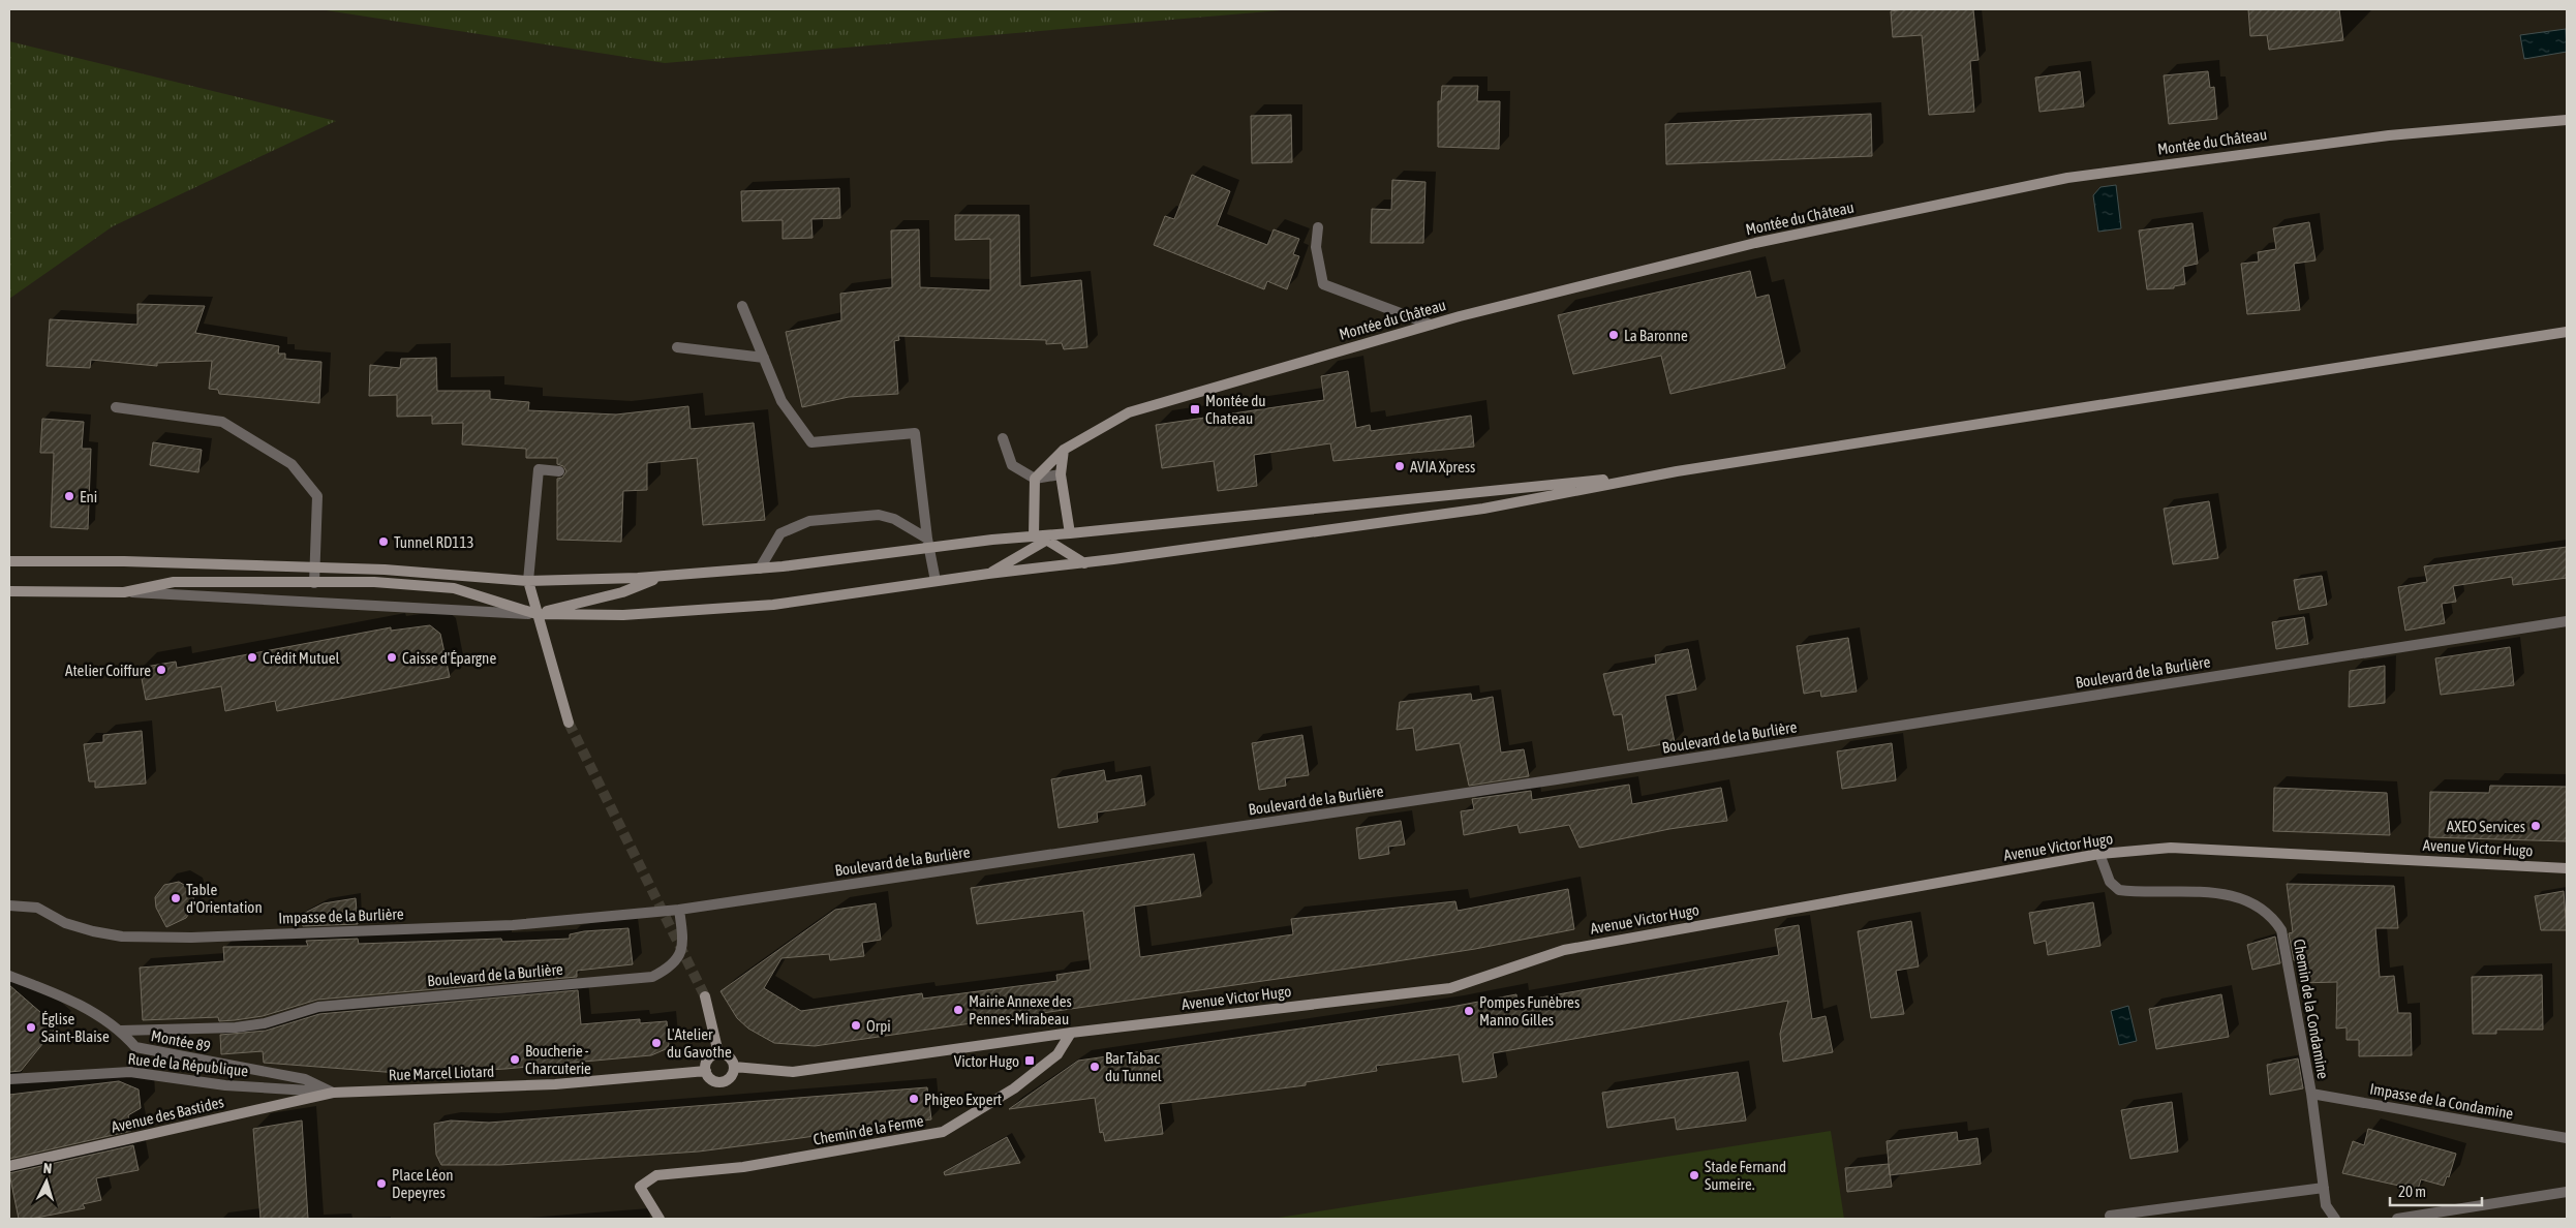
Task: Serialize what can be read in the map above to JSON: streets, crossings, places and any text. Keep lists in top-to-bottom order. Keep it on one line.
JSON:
{"streets":{"street":["Montée du Château","Boulevard de la Burlière","Avenue Victor Hugo","Impasse de la Burlière","Chemin de la Condamine","Montée 89","Rue de la République","Rue Marcel Liotard","Impasse de la Condamine","Avenue des Bastides","Chemin de la Ferme"]},"crossings":[["Boulevard de la Burlière","Impasse de la Burlière"],["Boulevard de la Burlière","Montée 89"],["Avenue Victor Hugo","Chemin de la Condamine"],["Avenue Victor Hugo","Rue Marcel Liotard"],["Avenue Victor Hugo","Chemin de la Ferme"],["Chemin de la Condamine","Impasse de la Condamine"],["Montée 89","Rue de la République"],["Montée 89","Rue Marcel Liotard"],["Montée 89","Avenue des Bastides"],["Rue de la République","Rue Marcel Liotard"],["Rue de la République","Avenue des Bastides"],["Rue Marcel Liotard","Avenue des Bastides"]],"places":{"other":["La Baronne","AVIA Xpress","Eni","Tunnel RD113","Crédit Mutuel","Caisse d'Épargne","Atelier Coiffure","AXEO Services","Table d'Orientation","Mairie Annexe des Pennes-Mirabeau","Pompes Funèbres Manno Gilles","Orpi","Église Saint-Blaise","L'Atelier du Gavothe","Boucherie - Charcuterie","Bar Tabac du Tunnel","Phigeo Expert","Stade Fernand Sumeire.","Place Léon Depeyres"],"transit":["Montée du Chateau","Victor Hugo"]},"scale_bar":"20 m","north":"top"}
